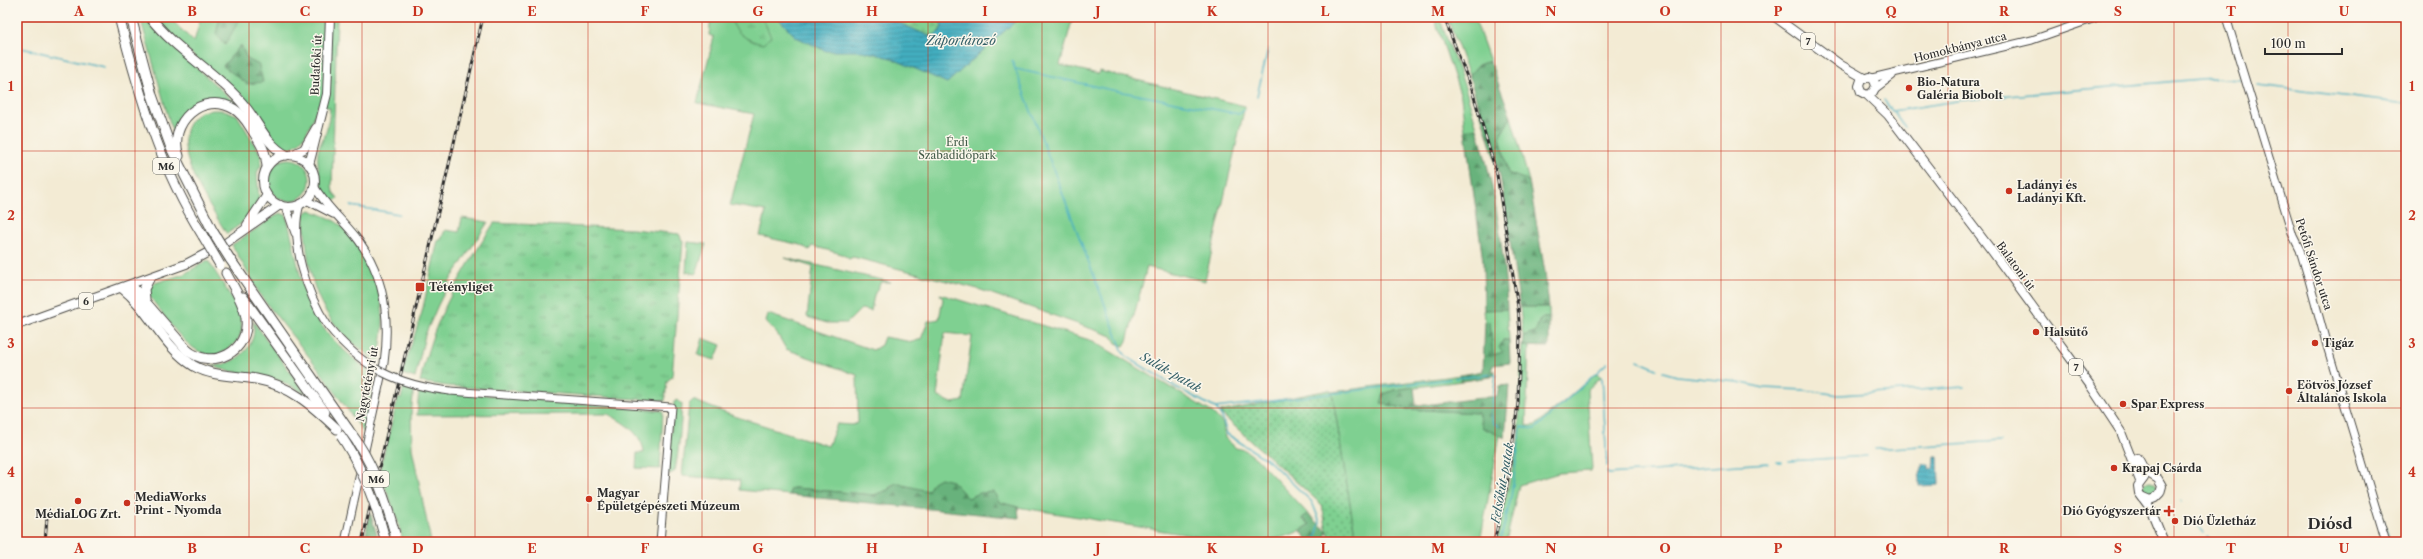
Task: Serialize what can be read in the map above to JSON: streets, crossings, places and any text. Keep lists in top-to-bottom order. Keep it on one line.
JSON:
{"streets":{"highway":["M6"],"main road":["7","Budafoki út","Balatoni út","6"],"street":["Homokbánya utca","Petőfi Sándor utca","Nagytétényi út"]},"crossings":[["7","Homokbánya utca"],["7","Balatoni út"],["Homokbánya utca","Balatoni út"],["Budafoki út","6"],["Budafoki út","Nagytétényi út"],["6","Nagytétényi út"]],"districts":["Diósd"],"water":["Záportározó","Sulák-patak","Felsőkút-patak"],"parks":["Érdi Szabadidőpark"],"places":{"other":["Bio-Natura Galéria Biobolt","Ladányi és Ladányi Kft.","Halsütő","Tigáz","Eötvös József Általános Iskola","Spar Express","Krapaj Csárda","Magyar Épületgépészeti Múzeum","MédiaLOG Zrt.","MediaWorks Print - Nyomda","Dió Üzletház"],"transit":["Tétényliget"],"health":["Dió Gyógyszertár"]},"scale_bar":"100 m","grid":{"columns":["A","B","C","D","E","F","G","H","I","J","K","L","M","N","O","P","Q","R","S","T","U"],"rows":["1","2","3","4"]}}
